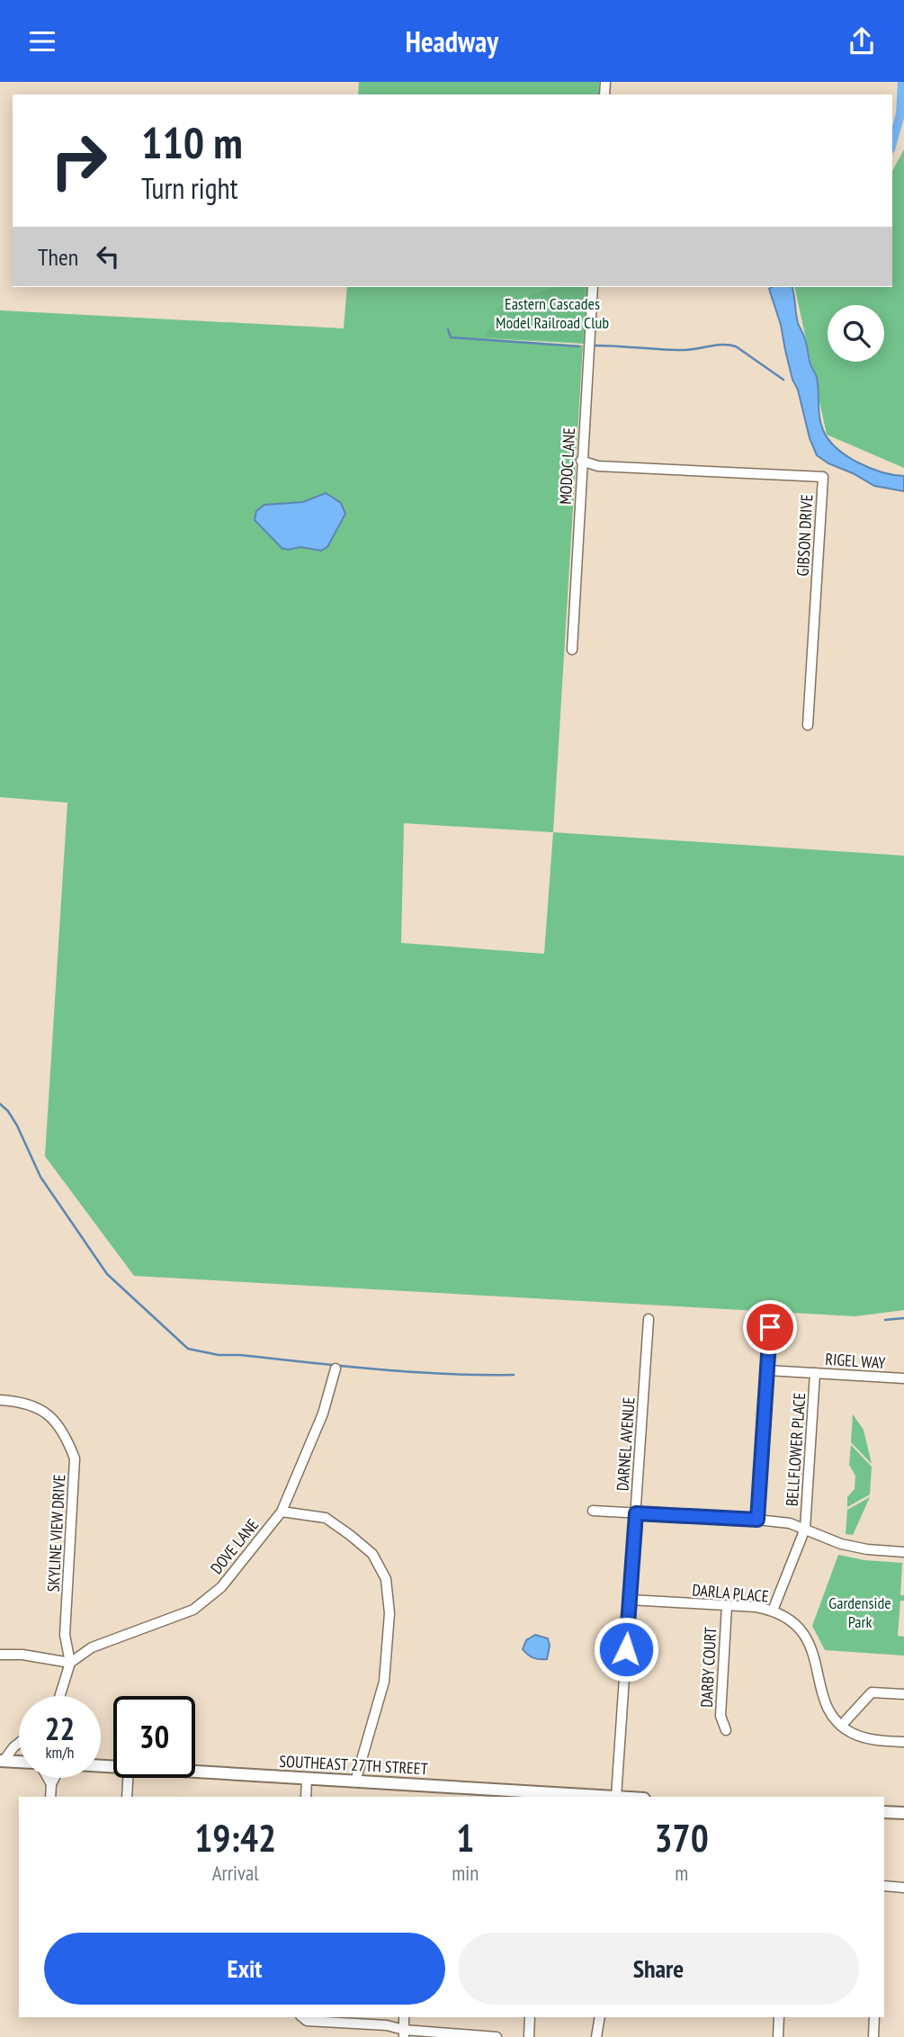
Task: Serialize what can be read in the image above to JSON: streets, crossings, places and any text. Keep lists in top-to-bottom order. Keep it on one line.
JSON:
{"streets":{"main road":["SOUTHEAST 27TH STREET"],"street":["MODOC LANE","GIBSON DRIVE","RIGEL WAY","DARNEL AVENUE","BELLFLOWER PLACE","SKYLINE VIEW DRIVE","DOVE LANE","DARLA PLACE","DARBY COURT"]},"crossings":[["MODOC LANE","GIBSON DRIVE"],["RIGEL WAY","BELLFLOWER PLACE"],["DARNEL AVENUE","DARLA PLACE"],["DARNEL AVENUE","SOUTHEAST 27TH STREET"],["BELLFLOWER PLACE","DARLA PLACE"],["SKYLINE VIEW DRIVE","DOVE LANE"],["DARLA PLACE","DARBY COURT"]],"parks":["Eastern Cascades Model Railroad Club","Gardenside Park"],"page":{"header":"Headway","turn":["110 m","Turn right"],"then":"Then","speed":"22 km/h","limit":"30","eta":["19:42","Arrival","1","min","370","m"],"buttons":["Exit","Share"]}}
